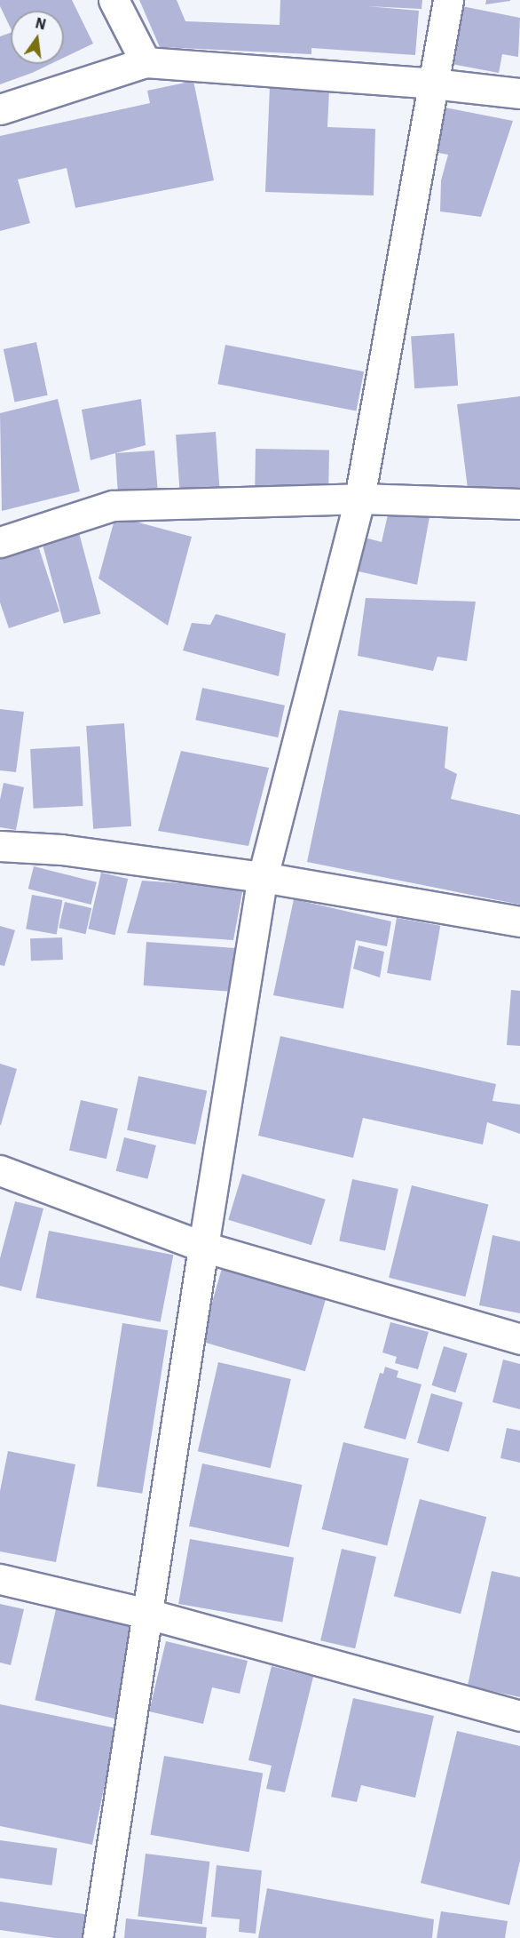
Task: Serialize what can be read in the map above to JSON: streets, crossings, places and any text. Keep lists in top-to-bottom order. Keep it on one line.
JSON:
{"north":"top"}
